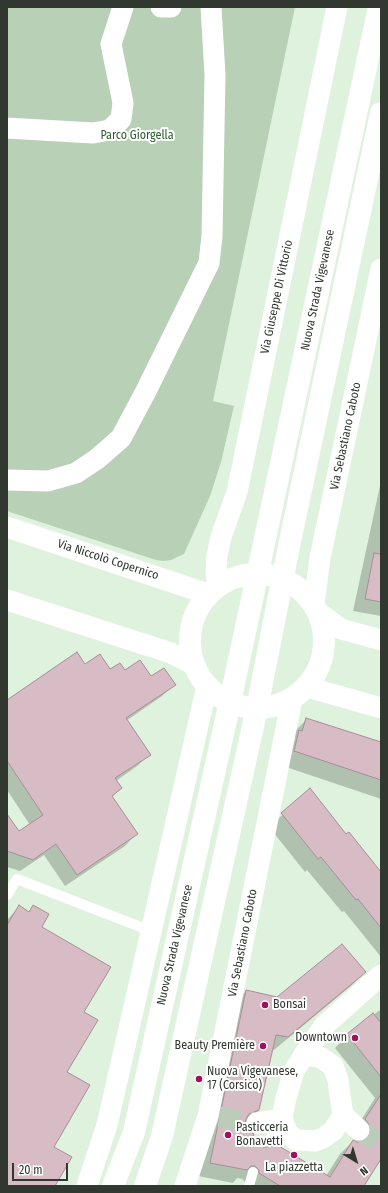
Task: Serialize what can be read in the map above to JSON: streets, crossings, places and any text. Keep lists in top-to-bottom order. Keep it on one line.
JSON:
{"streets":{"main road":["Nuova Strada Vigevanese"],"street":["Via Giuseppe Di Vittorio","Via Sebastiano Caboto","Via Niccolò Copernico"]},"crossings":[["Via Giuseppe Di Vittorio","Via Niccolò Copernico"]],"parks":["Parco Giorgella"],"places":["Bonsai","Downtown","Beauty Première","Nuova Vigevanese, 17 (Corsico)","Pasticceria Bonavetti","La piazzetta"],"scale_bar":"20 m","north":"bottom right"}
